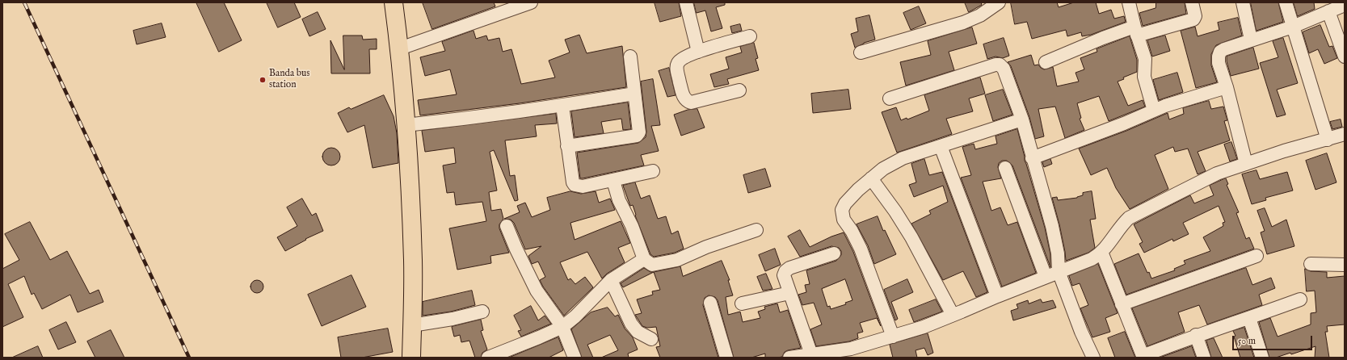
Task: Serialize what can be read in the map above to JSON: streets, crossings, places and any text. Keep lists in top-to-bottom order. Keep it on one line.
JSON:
{"places":["Banda bus station"],"scale_bar":"50 m"}
